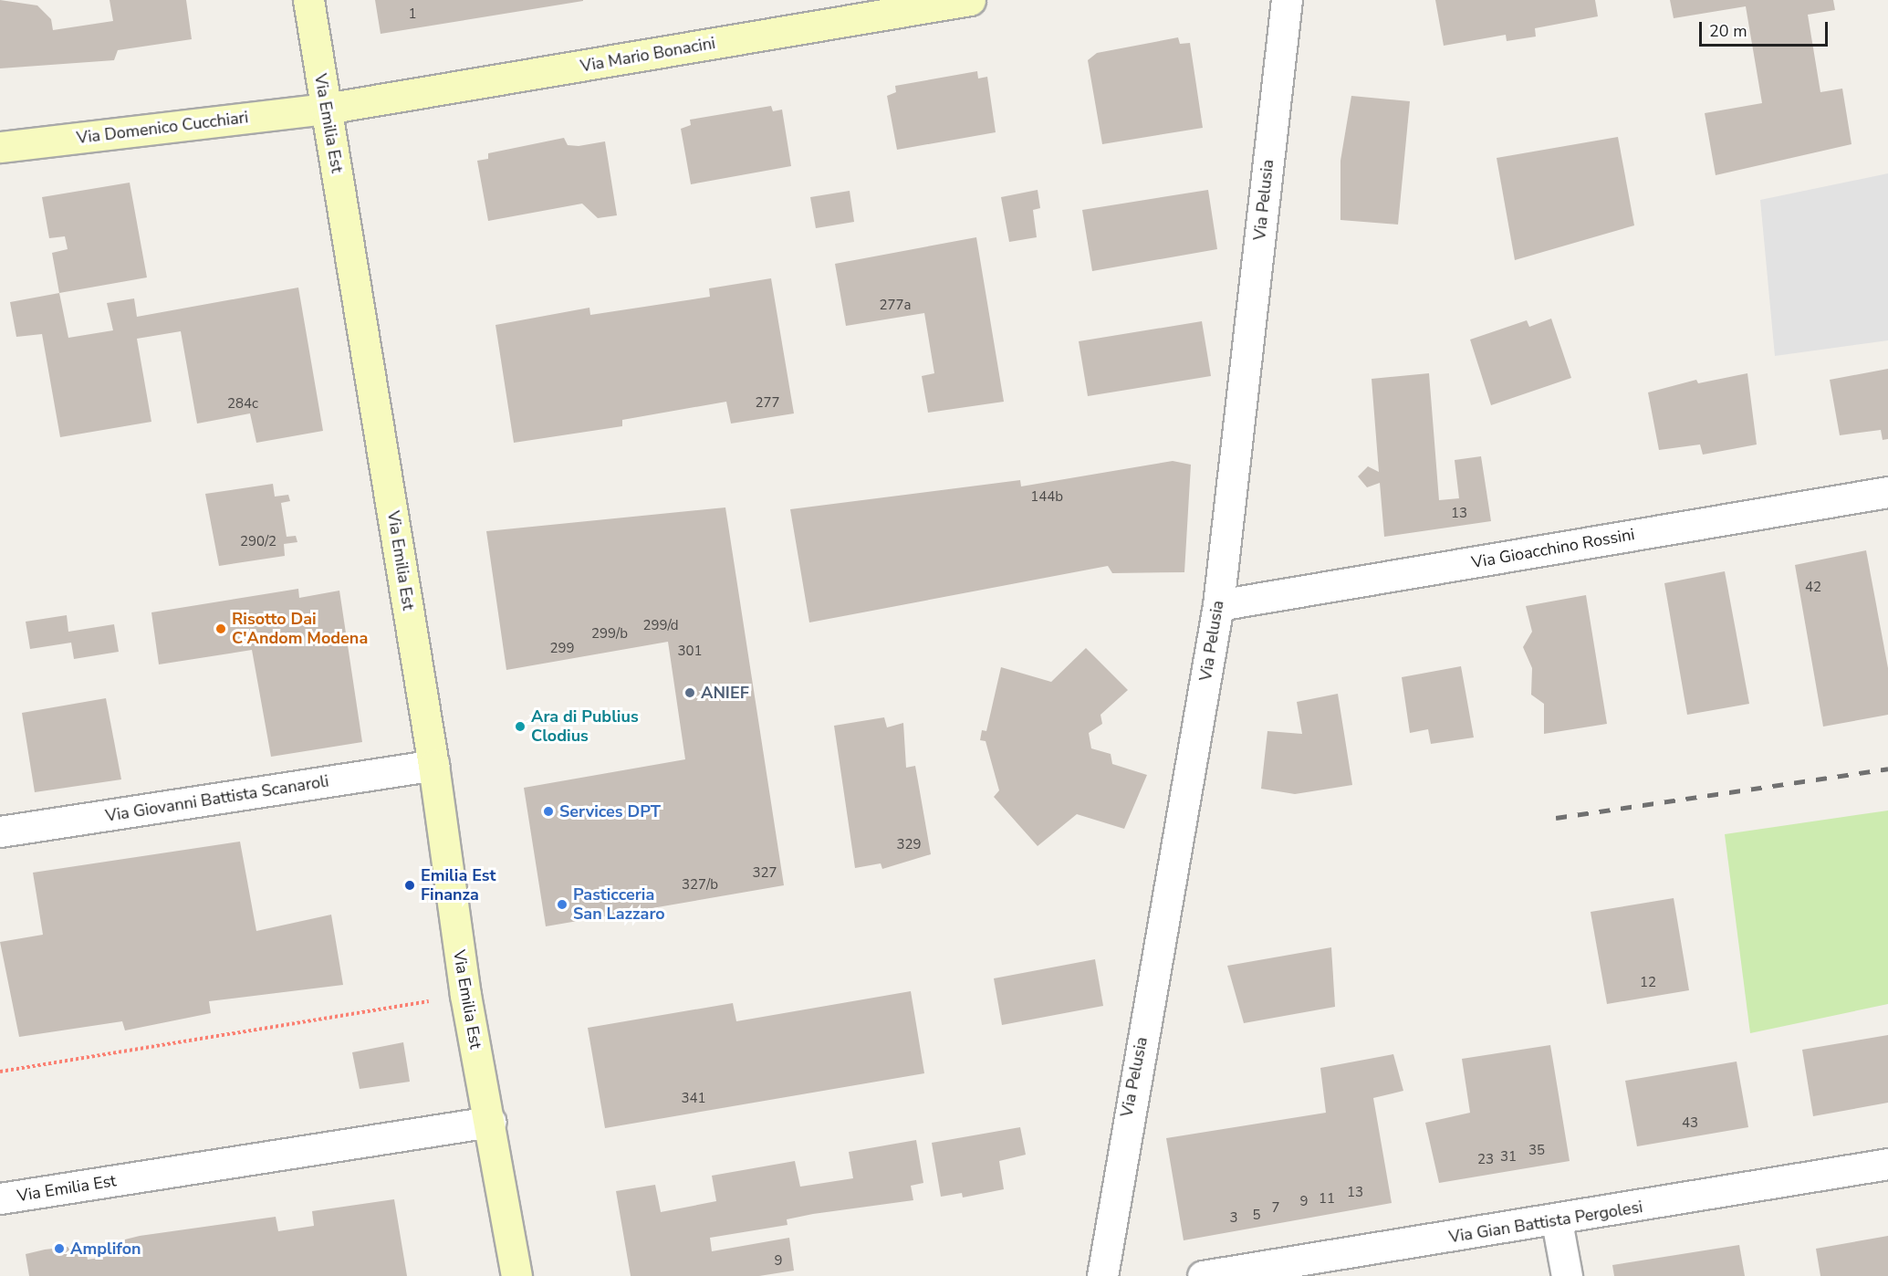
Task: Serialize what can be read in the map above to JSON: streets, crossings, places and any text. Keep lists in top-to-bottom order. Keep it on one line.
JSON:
{"streets":{"street":["Via Mario Bonacini","Via Emilia Est","Via Domenico Cucchiari","Via Pelusia","Via Gioacchino Rossini","Via Giovanni Battista Scanaroli","Via Gian Battista Pergolesi"]},"crossings":[["Via Mario Bonacini","Via Emilia Est"],["Via Mario Bonacini","Via Domenico Cucchiari"],["Via Emilia Est","Via Domenico Cucchiari"],["Via Emilia Est","Via Giovanni Battista Scanaroli"],["Via Pelusia","Via Gioacchino Rossini"]],"places":["Risotto Dai C'Andom Modena","ANIEF","Ara di Publius Clodius","Services DPT","Emilia Est Finanza","Pasticceria San Lazzaro","Amplifon"],"house_numbers":["1","277a","277","284c","144b","13","290/2","42","299/d","299/b","299","301","329","327","327/b","12","341","43","35","31","23","13","11","9","7","5","3","9"],"scale_bar":"20 m"}
